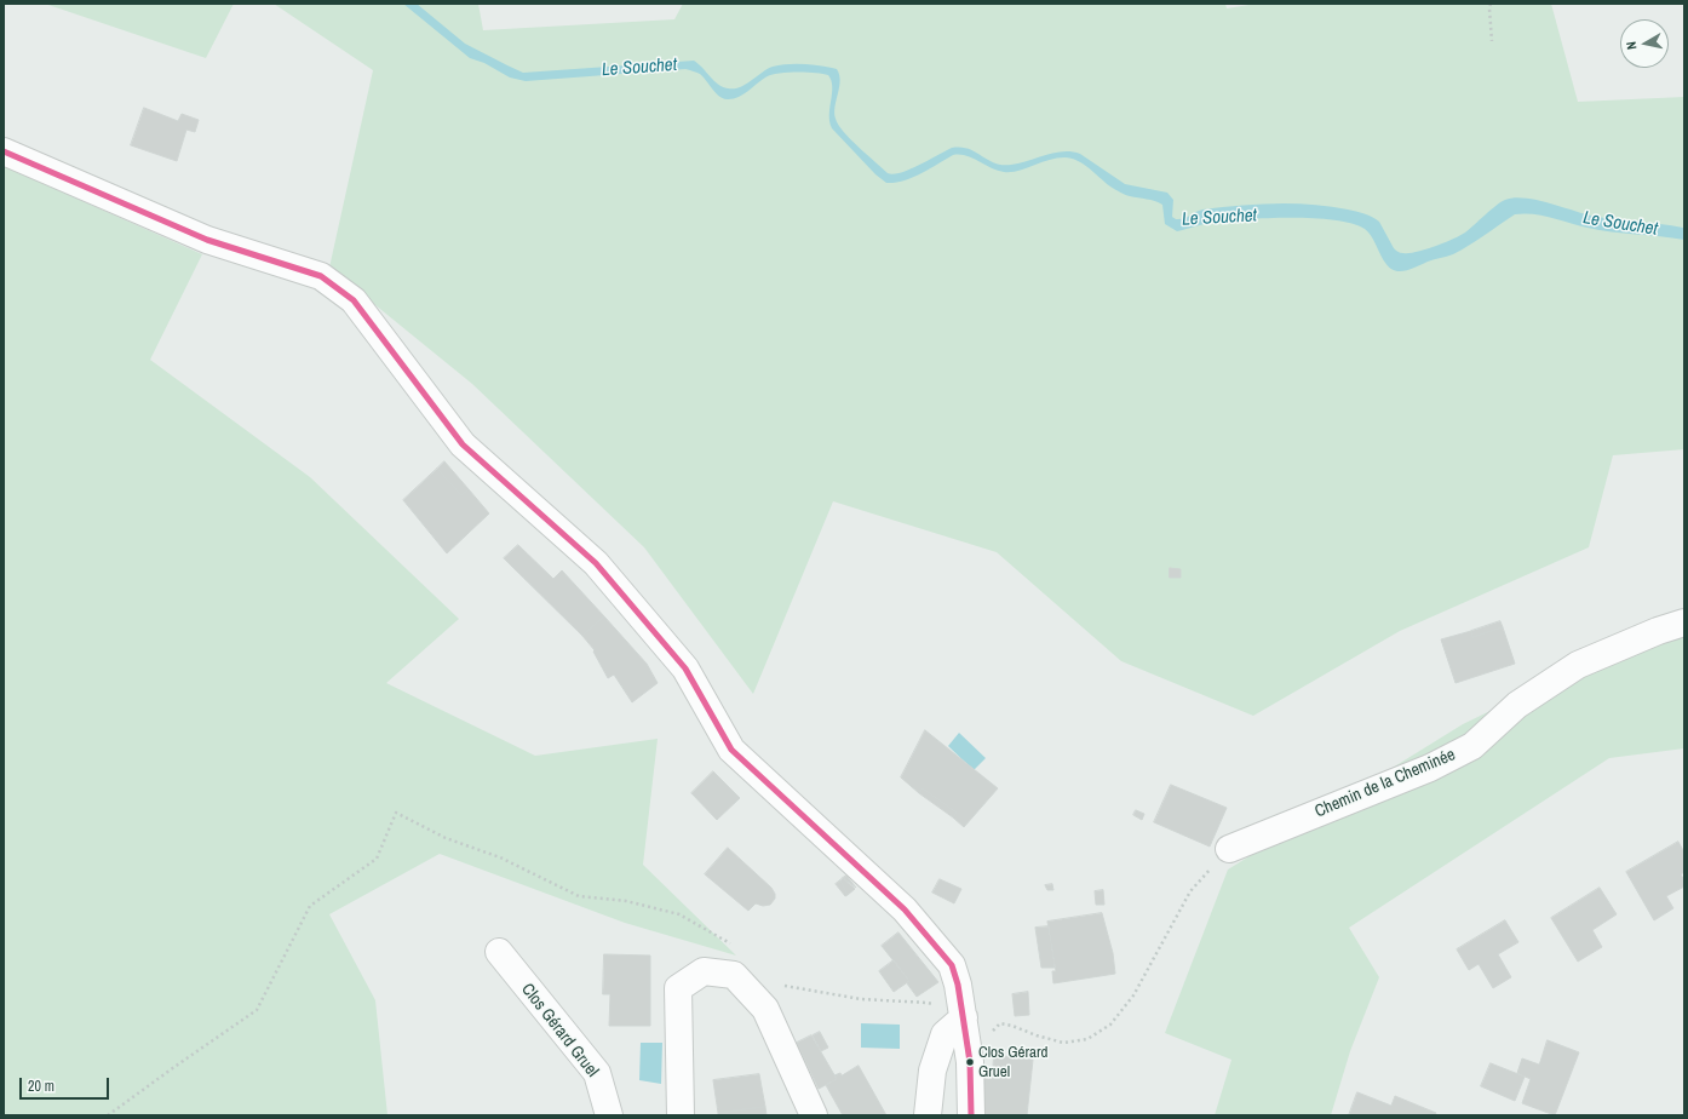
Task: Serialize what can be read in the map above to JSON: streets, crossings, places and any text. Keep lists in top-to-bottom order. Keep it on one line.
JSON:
{"streets":{"street":["Chemin de la Cheminée","Clos Gérard Gruel"]},"water":["Le Souchet"],"places":["Clos Gérard Gruel"],"scale_bar":"20 m","north":"left"}
